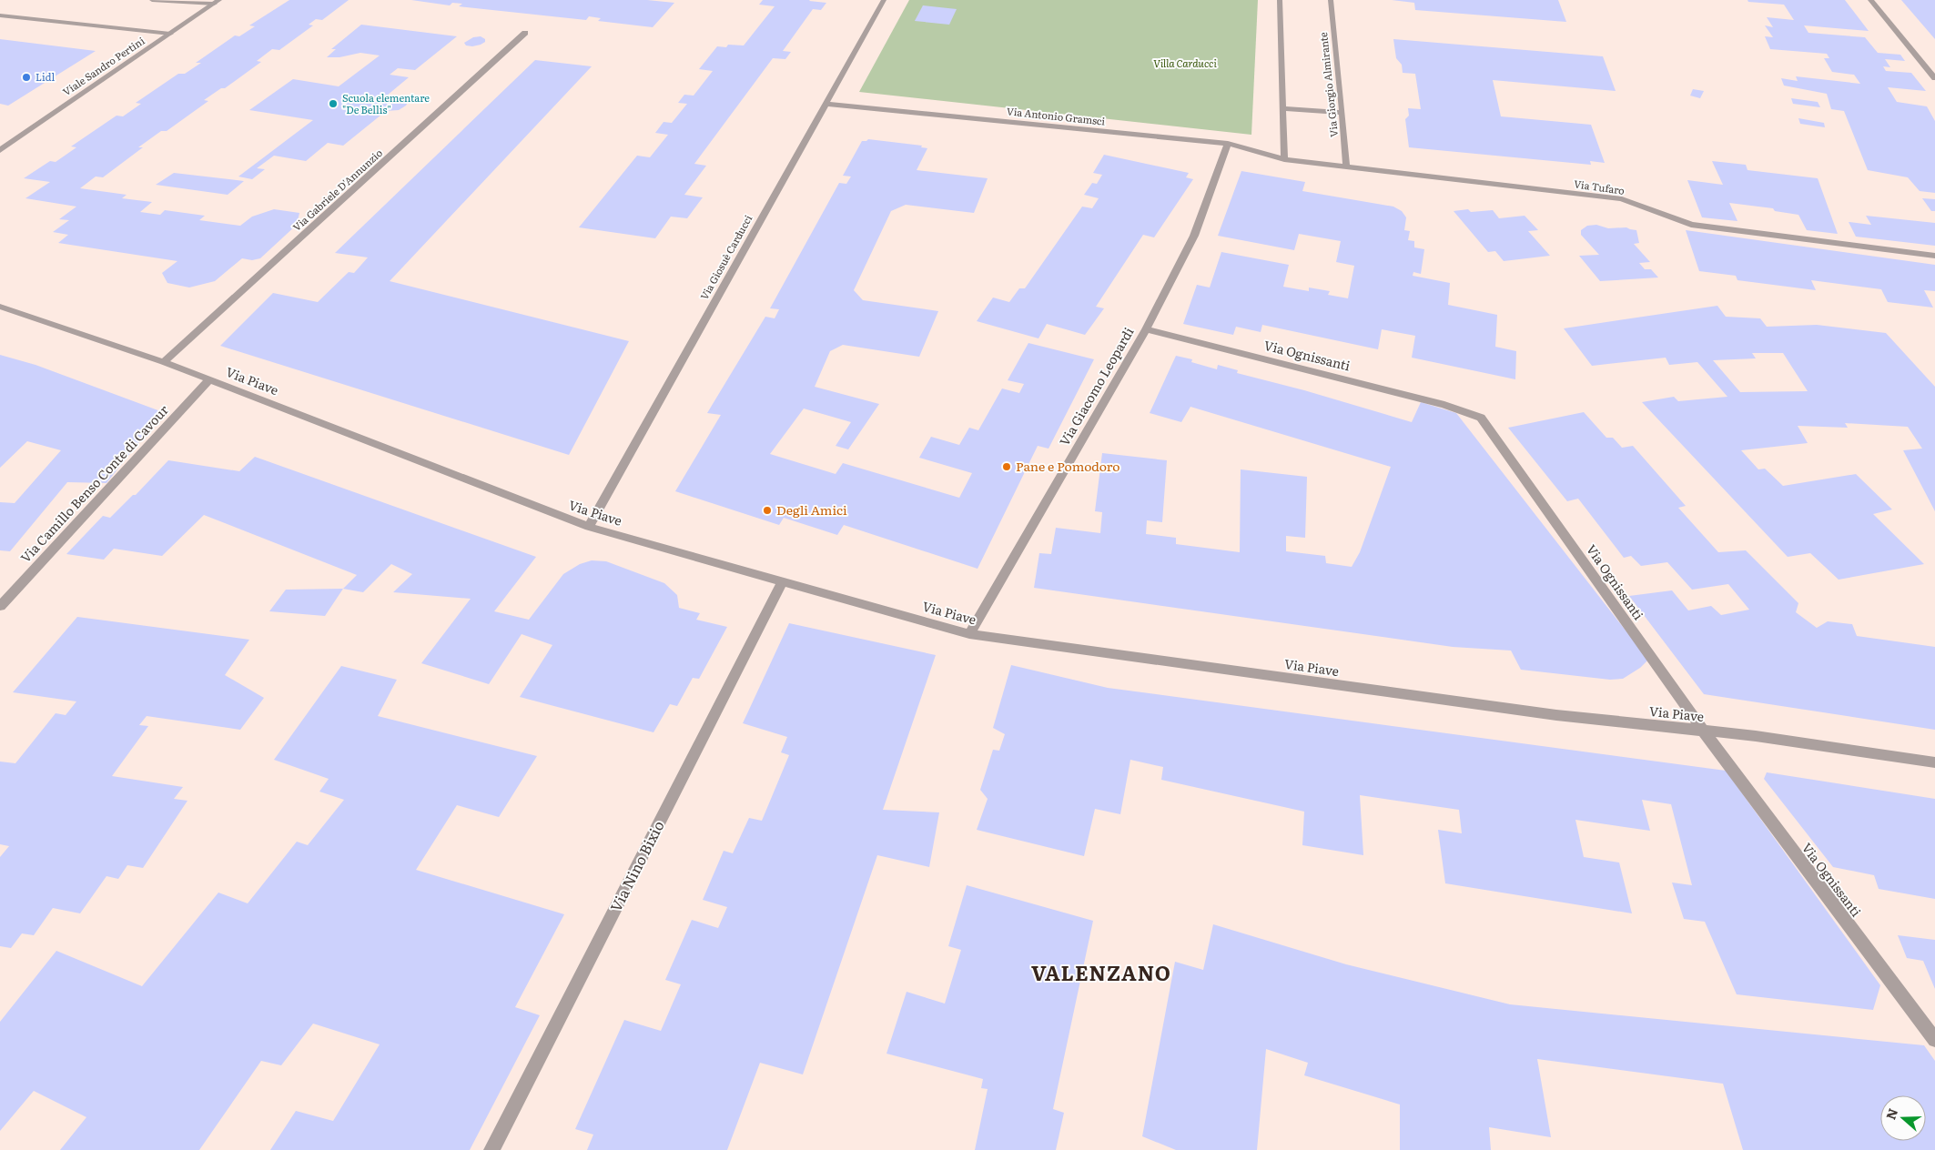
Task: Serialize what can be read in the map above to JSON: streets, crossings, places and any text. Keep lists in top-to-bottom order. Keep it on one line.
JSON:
{"streets":{"street":["Viale Sandro Pertini","Via Giorgio Almirante","Via Antonio Gramsci","Via Tufaro","Via Gabriele D'Annunzio","Via Giosuè Carducci","Via Ognissanti","Via Piave","Via Giacomo Leopardi","Via Camillo Benso Conte di Cavour","Via Nino Bixio"]},"crossings":[["Via Giorgio Almirante","Via Tufaro"],["Via Antonio Gramsci","Via Tufaro"],["Via Antonio Gramsci","Via Giosuè Carducci"],["Via Antonio Gramsci","Via Giacomo Leopardi"],["Via Gabriele D'Annunzio","Via Piave"],["Via Giosuè Carducci","Via Piave"],["Via Ognissanti","Via Piave"],["Via Ognissanti","Via Giacomo Leopardi"],["Via Piave","Via Giacomo Leopardi"],["Via Piave","Via Camillo Benso Conte di Cavour"],["Via Piave","Via Nino Bixio"]],"districts":["VALENZANO"],"parks":["Villa Carducci"],"places":["Lidl","Scuola elementare \"De Bellis\"","Pane e Pomodoro","Degli Amici"],"north":"left"}
